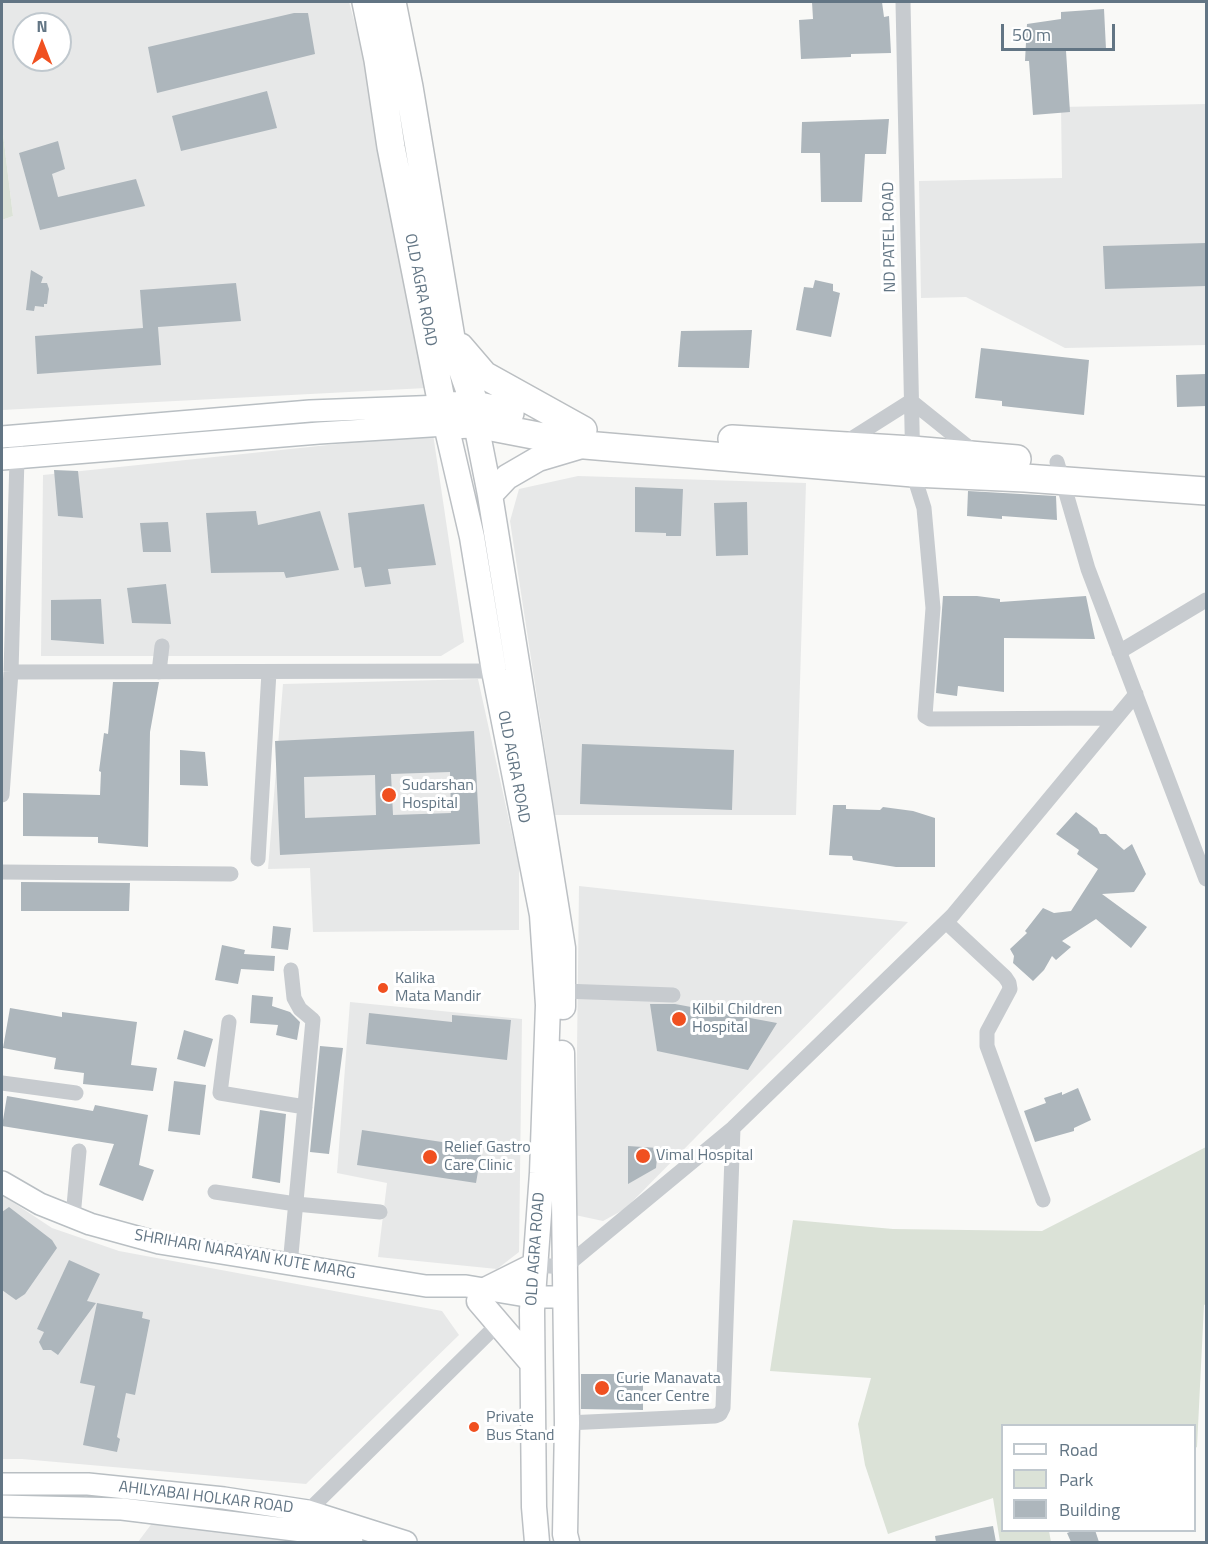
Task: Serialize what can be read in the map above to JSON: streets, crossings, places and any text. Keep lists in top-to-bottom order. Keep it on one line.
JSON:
{"streets":{"highway":["OLD AGRA ROAD"],"main road":["SHRIHARI NARAYAN KUTE MARG","AHILYABAI HOLKAR ROAD"],"street":["ND PATEL ROAD"]},"crossings":[["OLD AGRA ROAD","SHRIHARI NARAYAN KUTE MARG"]],"places":["Sudarshan Hospital","Kalika Mata Mandir","Kilbil Children Hospital","Vimal Hospital","Relief Gastro Care Clinic","Curie Manavata Cancer Centre","Private Bus Stand"],"legend":["Road","Park","Building"],"scale_bar":"50 m","north":"top"}
